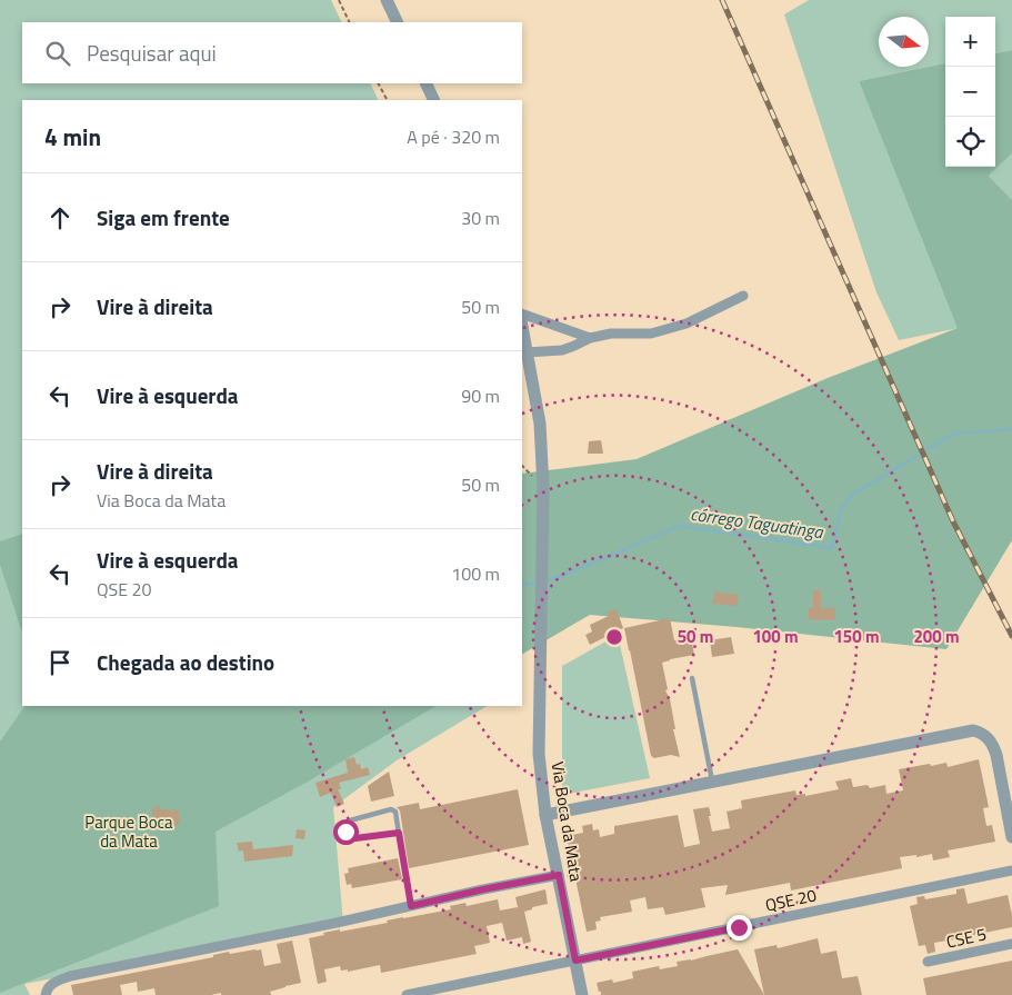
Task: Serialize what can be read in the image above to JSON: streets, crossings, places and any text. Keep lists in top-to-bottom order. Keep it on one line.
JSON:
{"streets":{"street":["Via Boca da Mata","QSE 20","CSE 5"]},"crossings":[["Via Boca da Mata","QSE 20"]],"water":["córrego Taguatinga"],"parks":["Parque Boca da Mata"],"north":"right","page":{"map_buttons":["+","−"],"search":"Pesquisar aqui","heading":["4 min","A pé · 320 m"],"list":[["Siga em frente","30 m"],["Vire à direita","50 m"],["Vire à esquerda","90 m"],["Vire à direita","Via Boca da Mata","50 m"],["Vire à esquerda","QSE 20","100 m"],"Chegada ao destino"]},"rings":["50 m","100 m","150 m","200 m"]}
